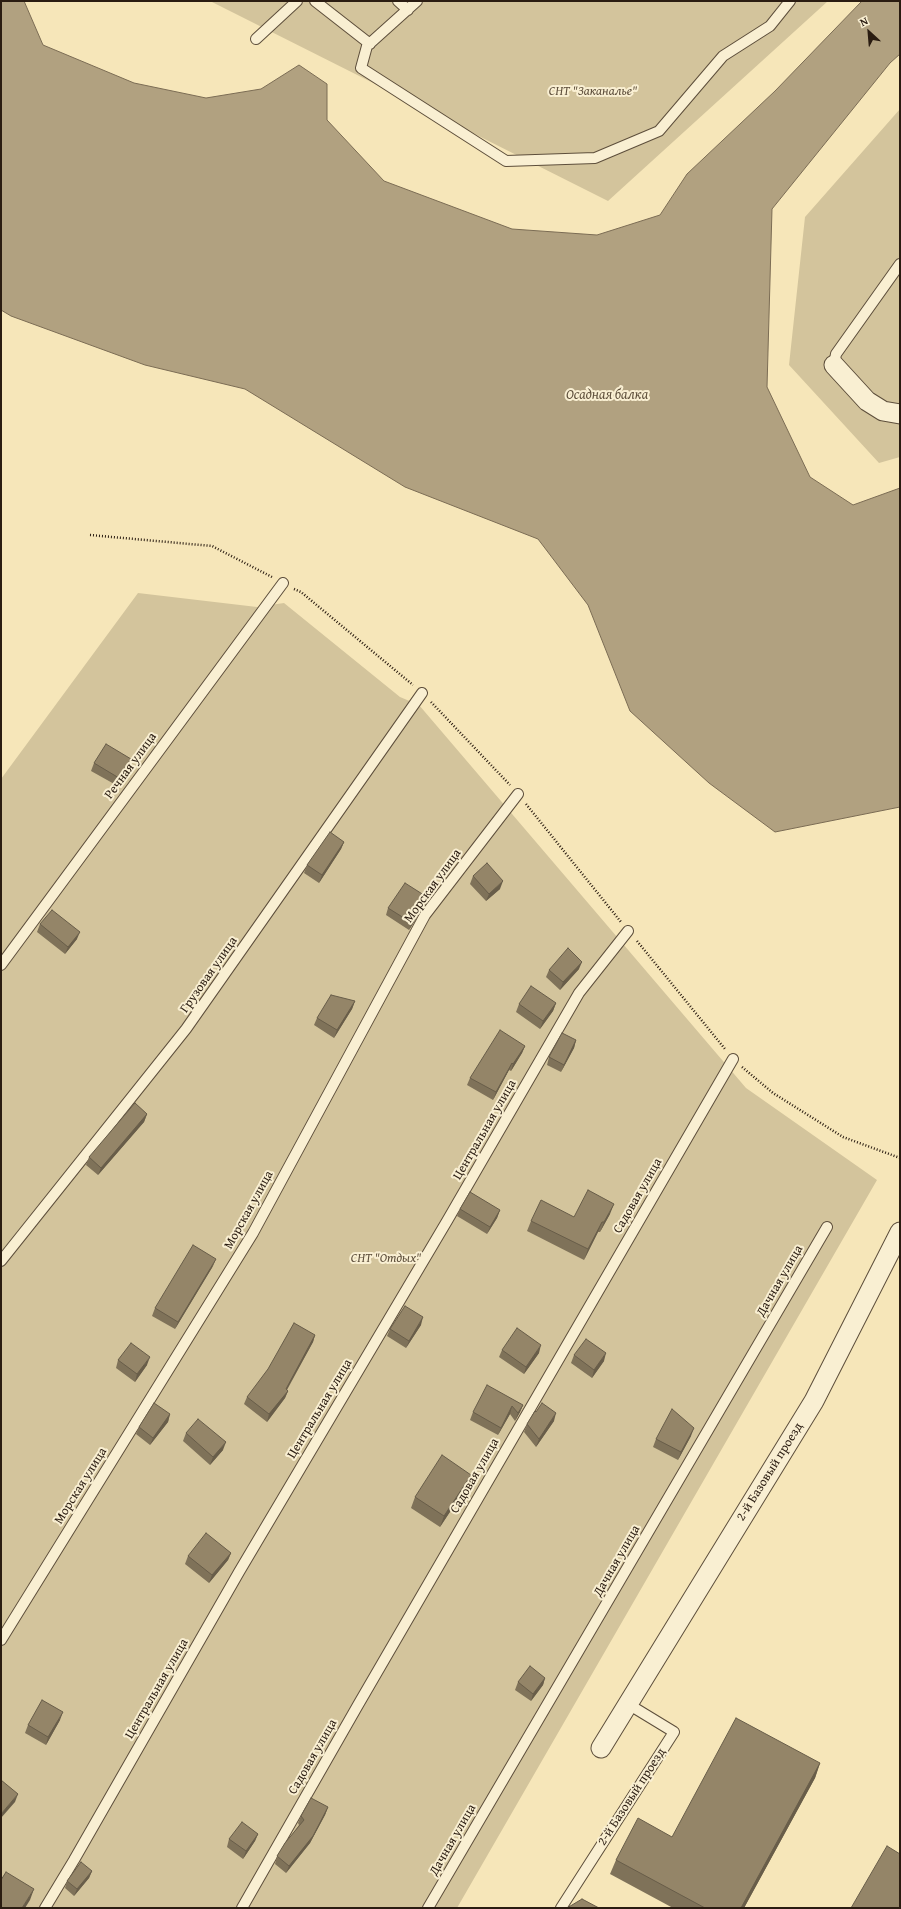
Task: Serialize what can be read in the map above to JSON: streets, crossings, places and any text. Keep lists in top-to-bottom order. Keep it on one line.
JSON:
{"streets":{"street":["2-й Базовый проезд"],"lane":["Речная улица","Морская улица","Грузовая улица","Центральная улица","Садовая улица","Дачная улица"]},"water":["Осадная балка"],"parks":["СНТ \"Заканалье\"","СНТ \"Отдых\""],"north":"top left"}
